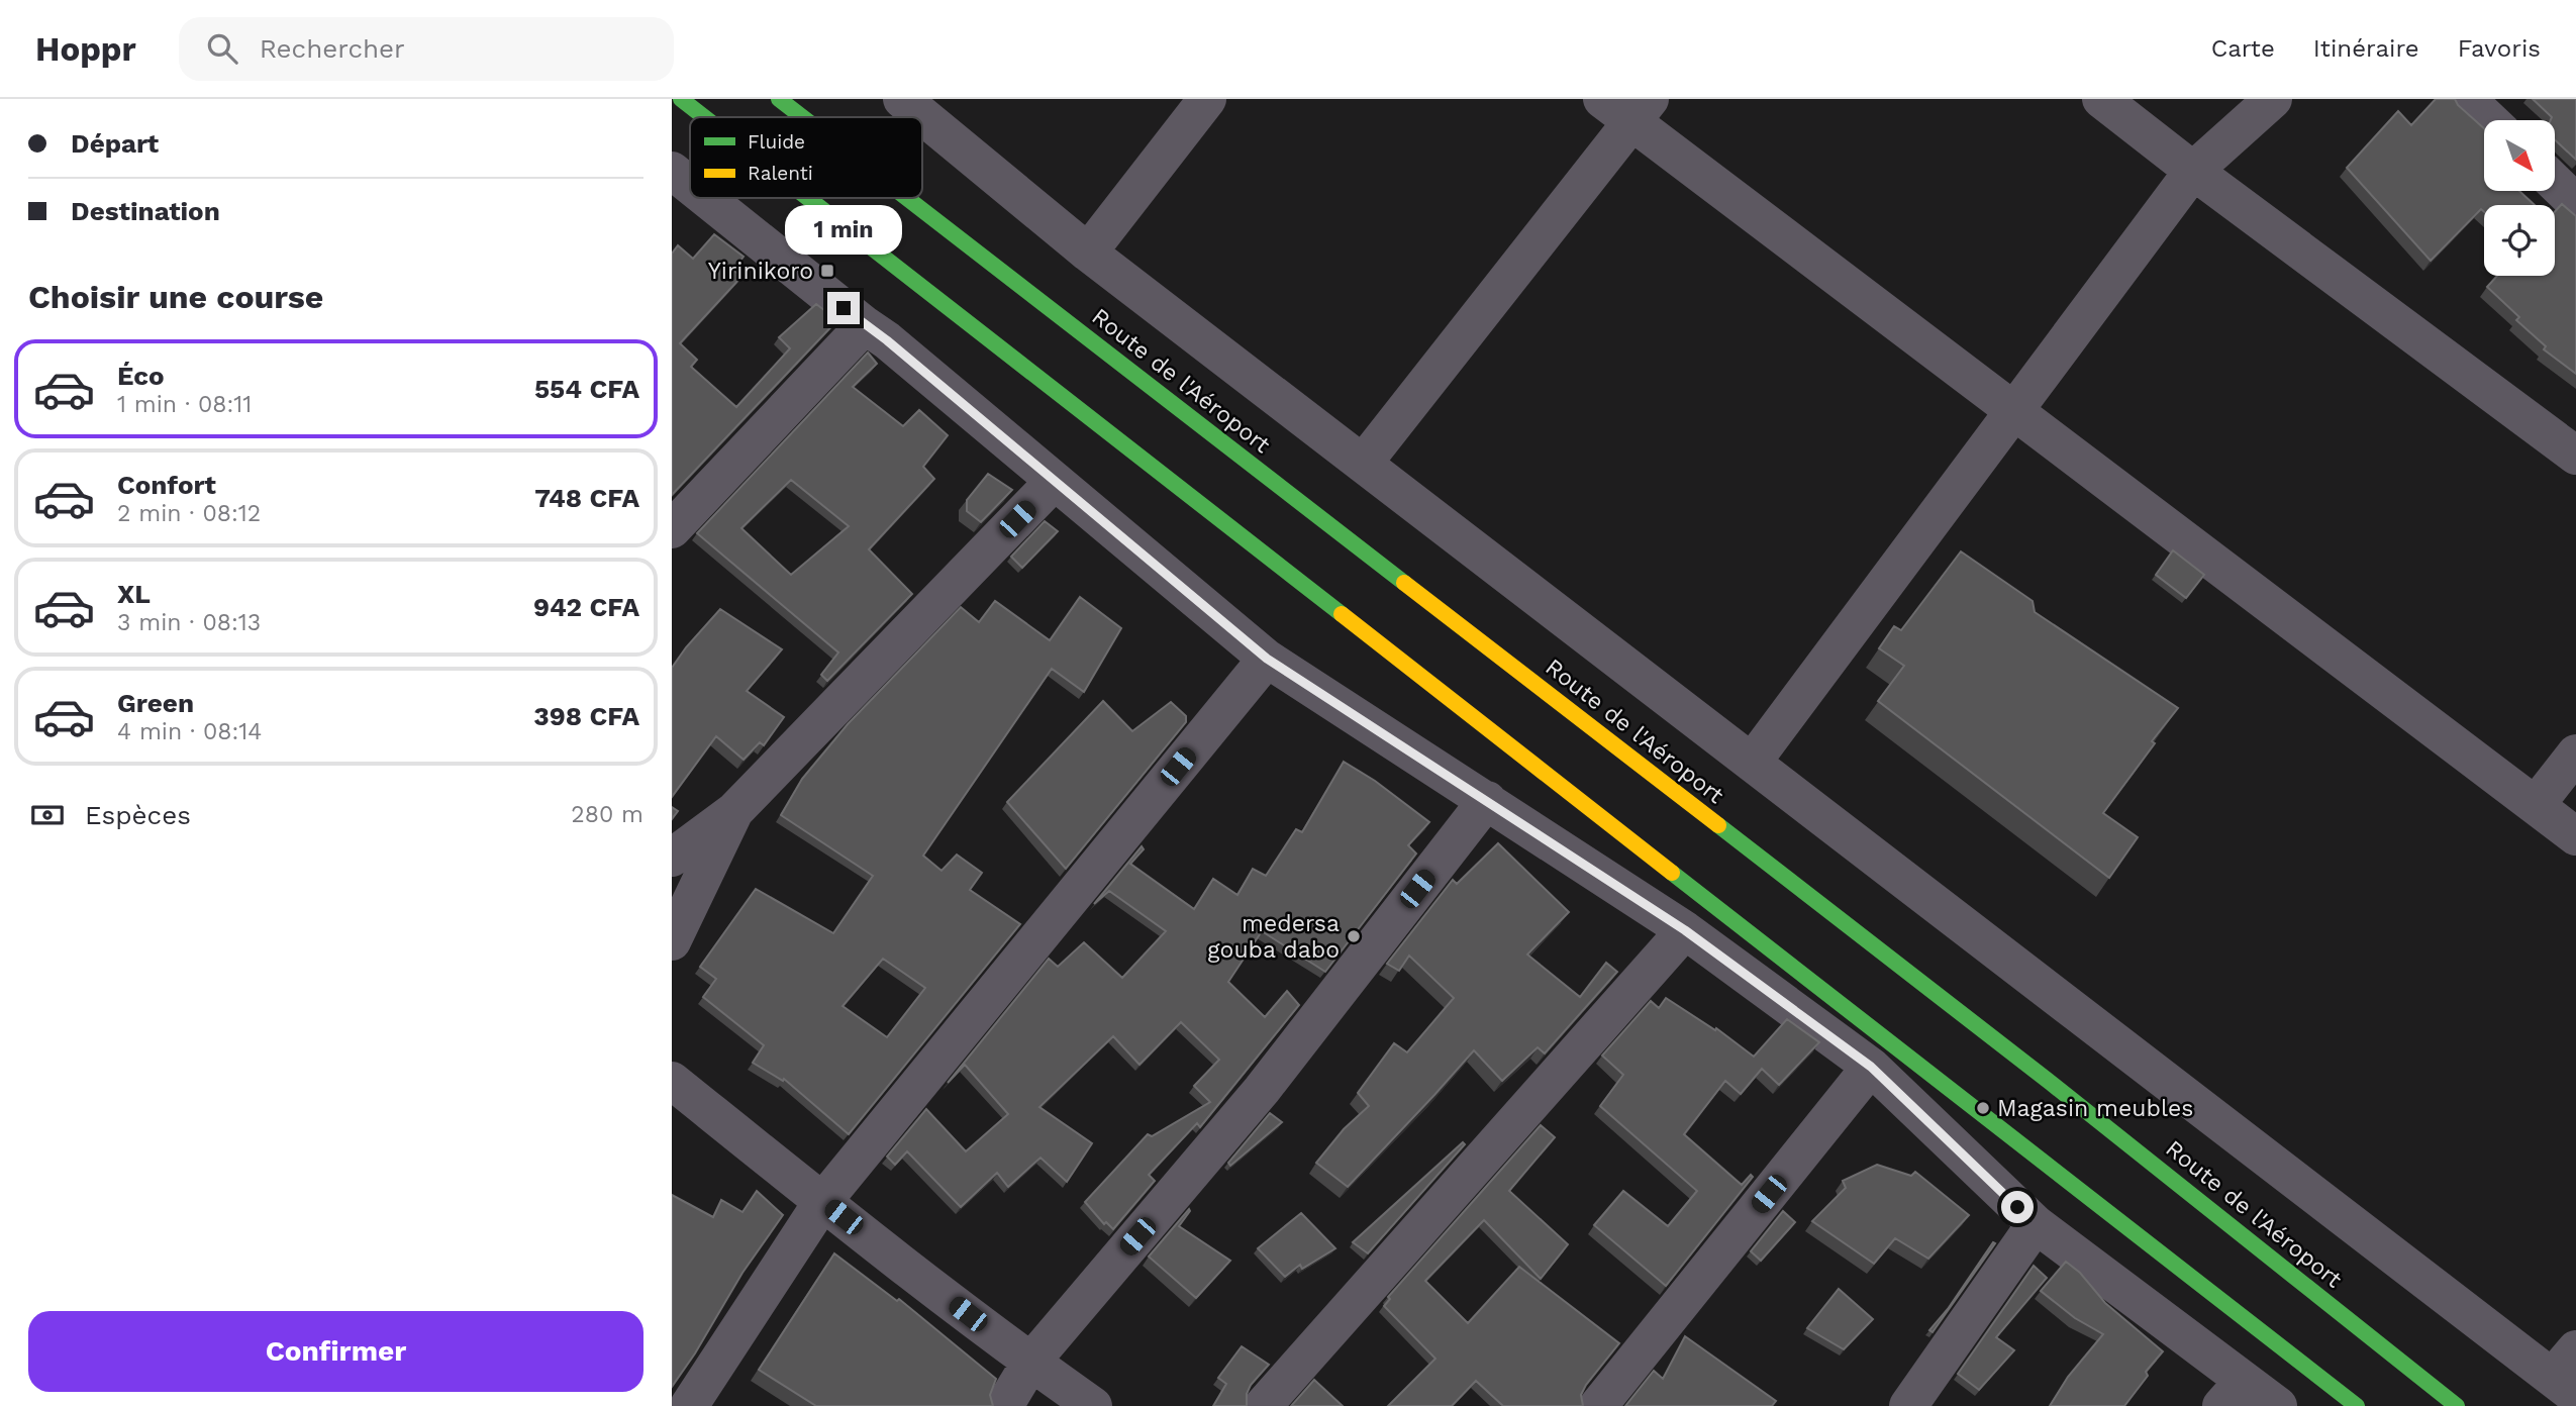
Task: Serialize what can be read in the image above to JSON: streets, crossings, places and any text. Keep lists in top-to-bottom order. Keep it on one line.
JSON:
{"streets":{"highway":["Route de l'Aéroport"]},"places":{"transit":["Yirinikoro"],"other":["medersa gouba dabo","Magasin meubles"]},"legend":["Fluide","Ralenti"],"north":"bottom right","page":{"header":"Hoppr","search":"Rechercher","nav":["Carte","Itinéraire","Favoris"],"banner":["Départ","Destination"],"bubble":"1 min","heading":"Choisir une course","list":[{"name":"Éco","note":"1 min · 08:11","value":"554 CFA"},{"name":"Confort","note":"2 min · 08:12","value":"748 CFA"},{"name":"XL","note":"3 min · 08:13","value":"942 CFA"},{"name":"Green","note":"4 min · 08:14","value":"398 CFA"}],"pay":["Espèces","280 m"],"buttons":"Confirmer"}}
